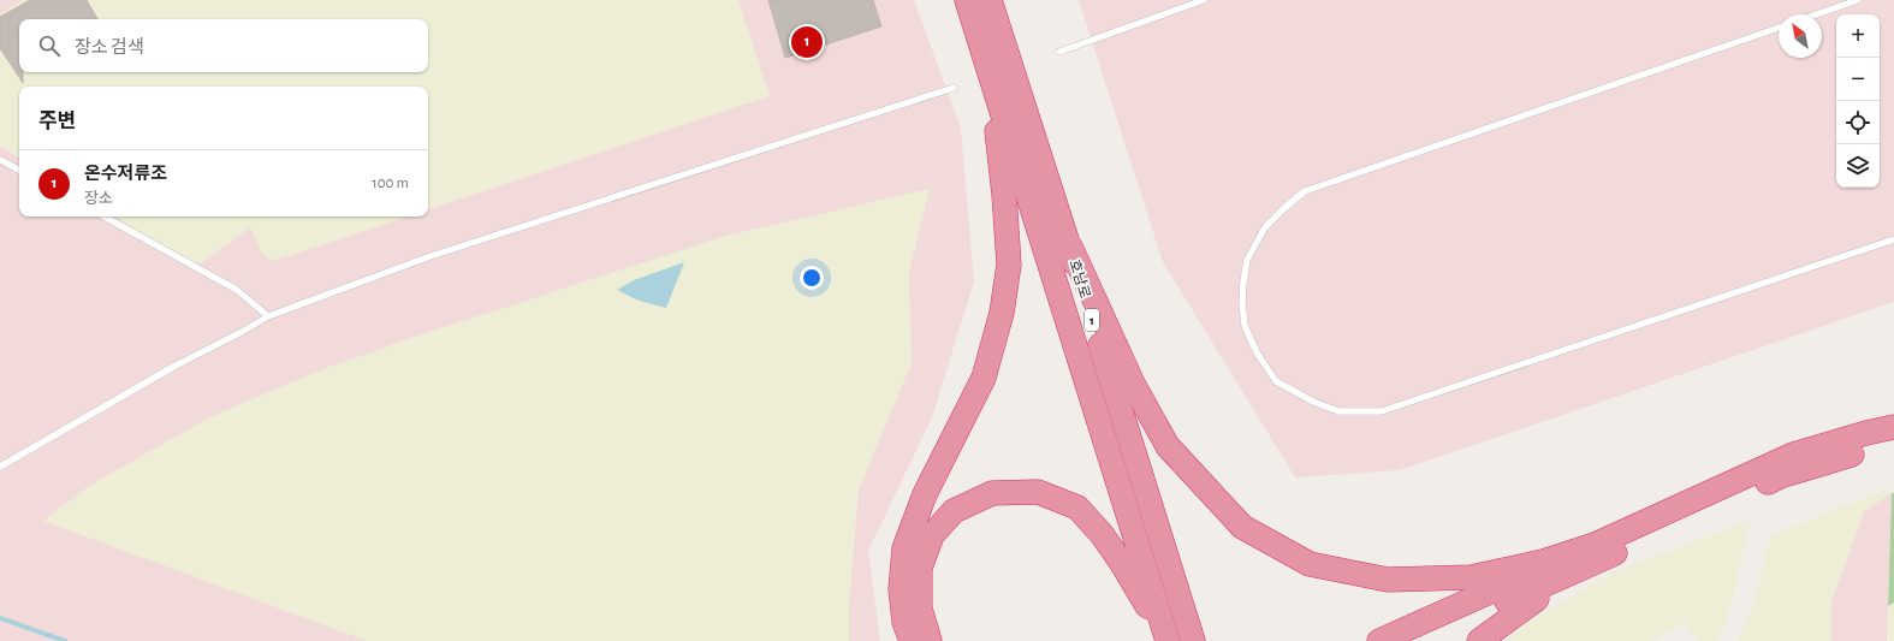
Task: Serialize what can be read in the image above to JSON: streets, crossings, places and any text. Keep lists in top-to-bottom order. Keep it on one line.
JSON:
{"streets":{"highway":["호남로","1"]},"north":"top left","page":{"map_buttons":["+","−"],"search":"장소 검색","pins":"1","heading":"주변","list":[{"mark":"1","name":"온수저류조","note":"장소","value":"100 m"}]}}
